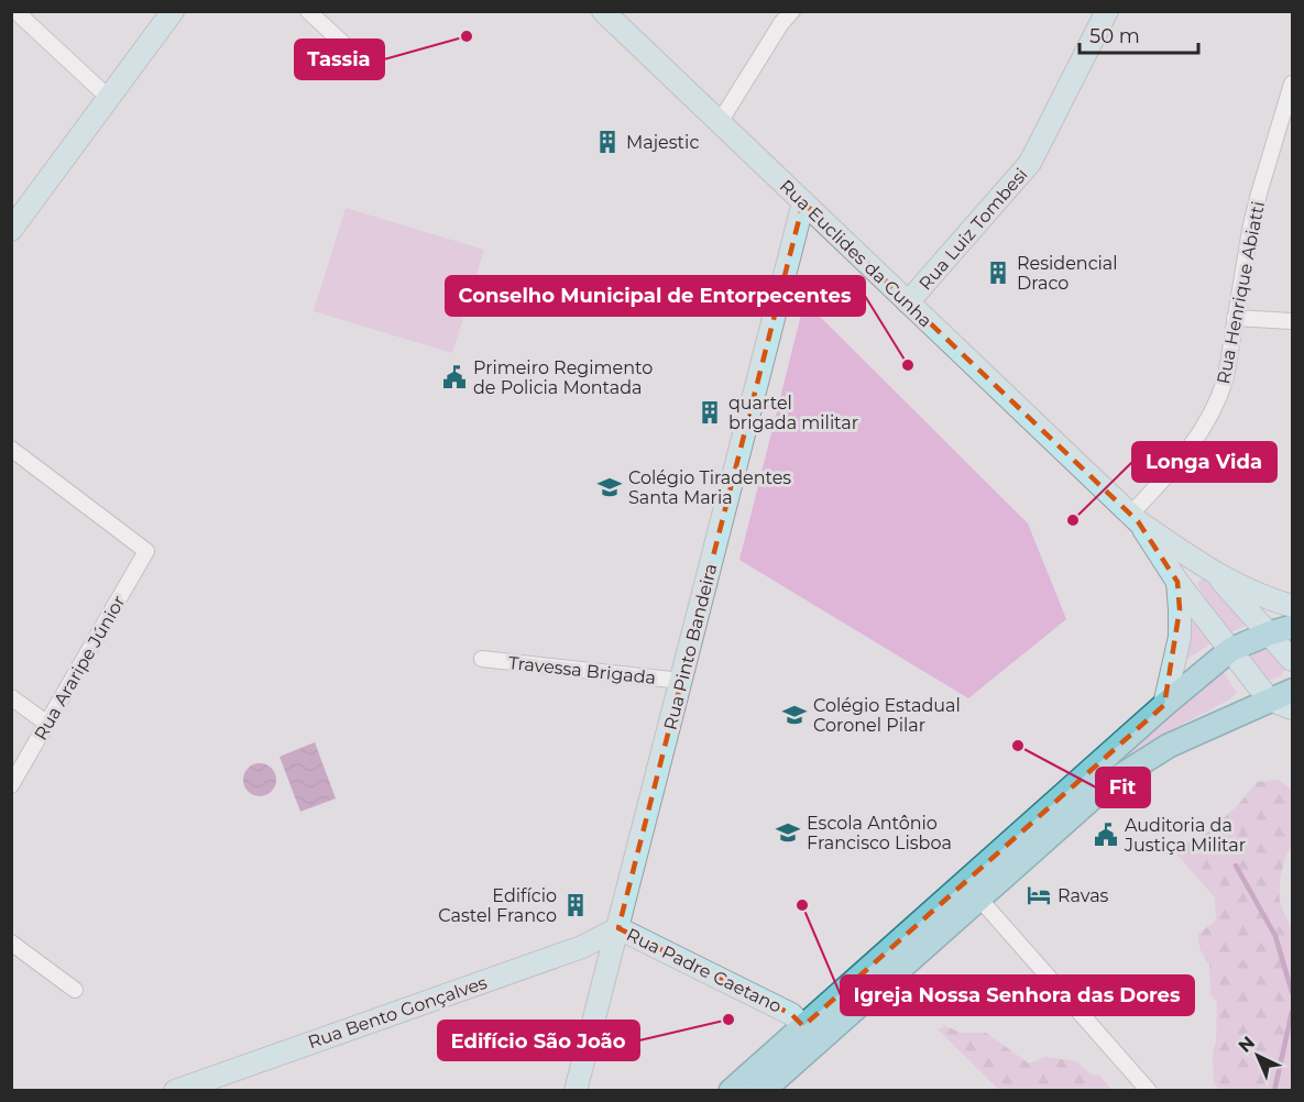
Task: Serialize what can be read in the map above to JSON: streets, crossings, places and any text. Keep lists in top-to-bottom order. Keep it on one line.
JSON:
{"streets":{"street":["Rua Luiz Tombesi","Rua Euclides da Cunha","Rua Henrique Abiatti","Rua Pinto Bandeira","Rua Araripe Júnior","Travessa Brigada","Rua Padre Caetano","Rua Bento Gonçalves"]},"crossings":[["Rua Luiz Tombesi","Rua Euclides da Cunha"],["Rua Euclides da Cunha","Rua Henrique Abiatti"],["Rua Euclides da Cunha","Rua Pinto Bandeira"],["Rua Pinto Bandeira","Travessa Brigada"],["Rua Pinto Bandeira","Rua Padre Caetano"],["Rua Pinto Bandeira","Rua Bento Gonçalves"],["Rua Padre Caetano","Rua Bento Gonçalves"]],"places":{"other":["Tassia","Conselho Municipal de Entorpecentes","Longa Vida","Fit","Igreja Nossa Senhora das Dores","Edifício São João"],"building":["Majestic","Residencial Draco","quartel brigada militar","Edifício Castel Franco"],"public building":["Primeiro Regimento de Policia Montada","Auditoria da Justiça Militar"],"school or university":["Colégio Tiradentes Santa Maria","Colégio Estadual Coronel Pilar","Escola Antônio Francisco Lisboa"],"hotel":["Ravas"]},"scale_bar":"50 m","north":"top left"}
